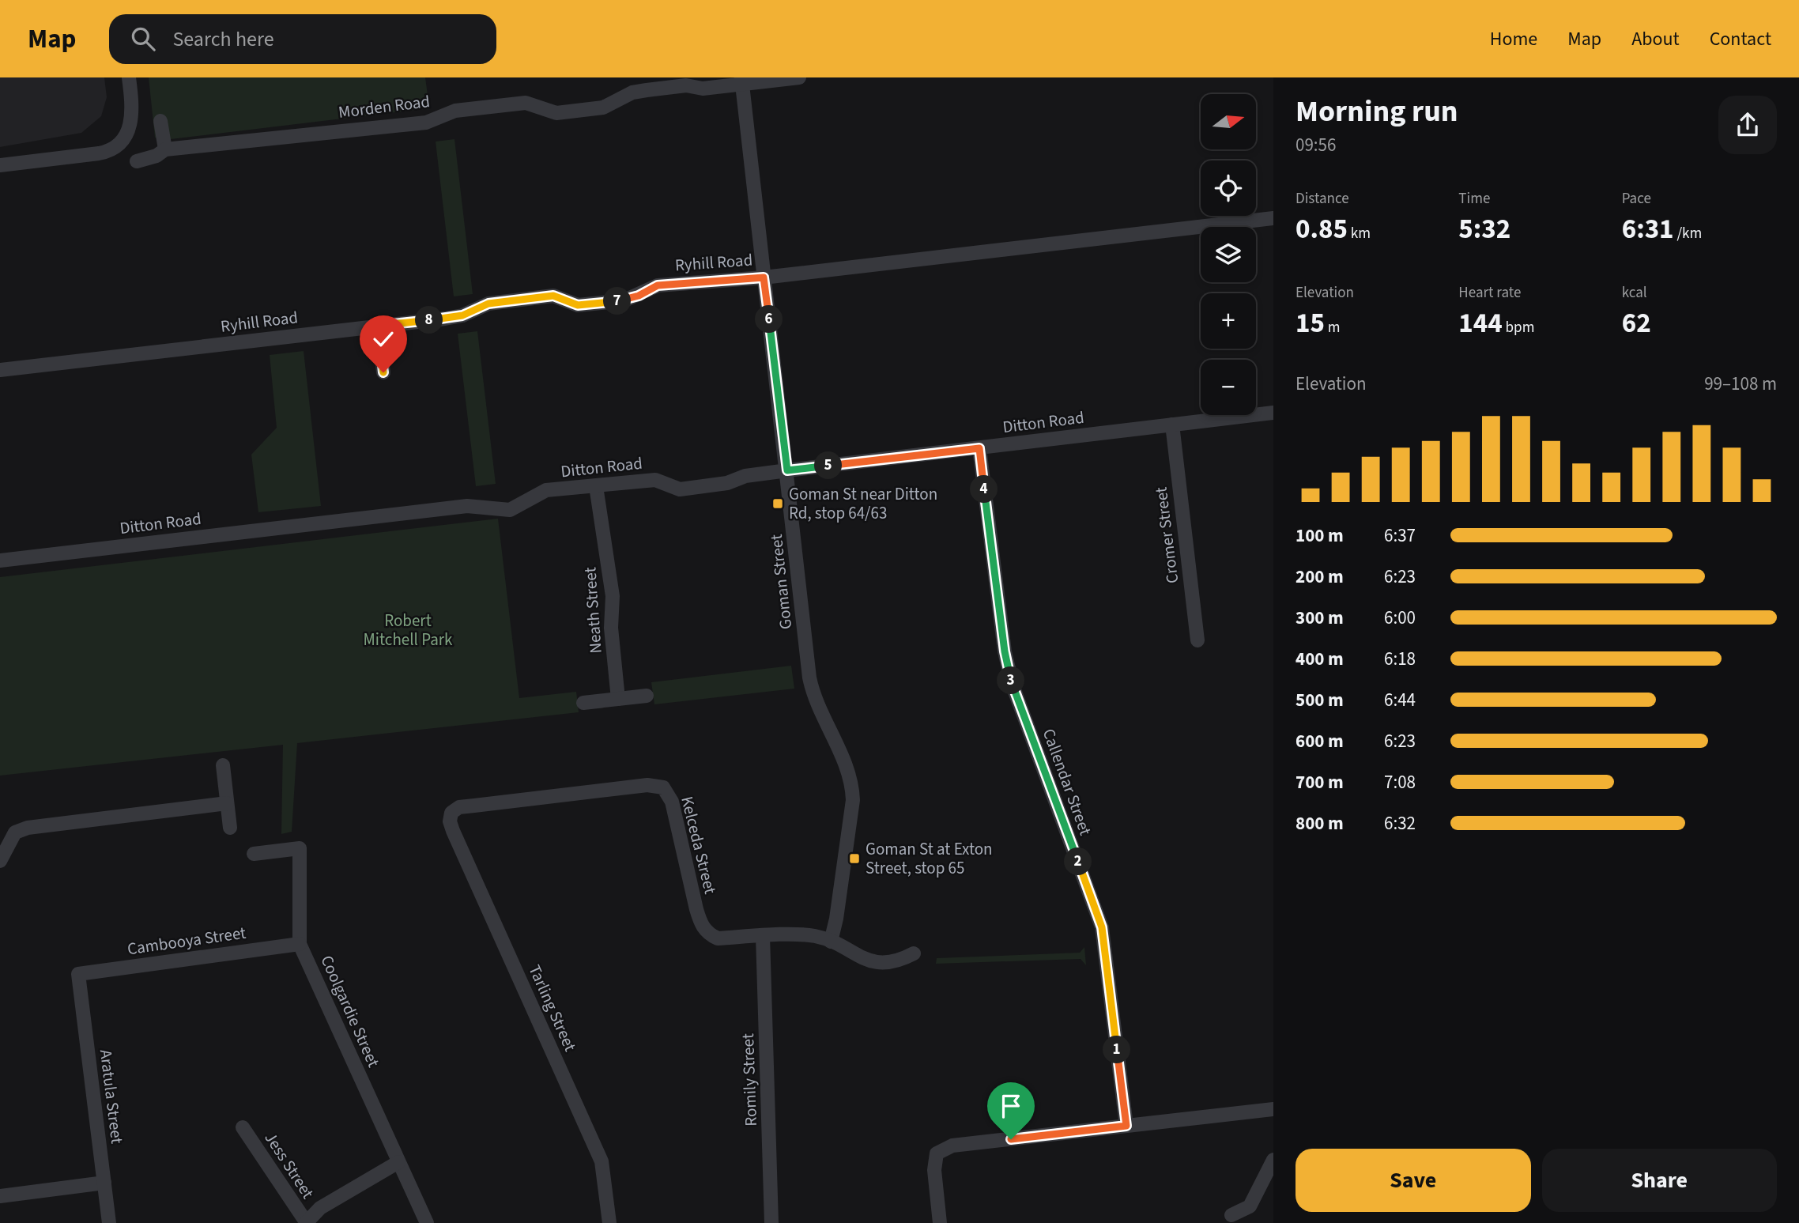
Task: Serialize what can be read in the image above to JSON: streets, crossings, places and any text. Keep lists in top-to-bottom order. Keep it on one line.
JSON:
{"streets":{"street":["Morden Road","Ryhill Road","Ditton Road","Cromer Street","Goman Street","Neath Street","Callendar Street","Kelceda Street","Cambooya Street","Tarling Street","Coolgardie Street","Romily Street","Aratula Street","Jess Street"]},"crossings":[["Morden Road","Goman Street"],["Ryhill Road","Goman Street"],["Ditton Road","Cromer Street"],["Ditton Road","Goman Street"],["Ditton Road","Neath Street"],["Ditton Road","Callendar Street"],["Goman Street","Kelceda Street"],["Kelceda Street","Tarling Street"],["Kelceda Street","Romily Street"],["Cambooya Street","Coolgardie Street"],["Cambooya Street","Aratula Street"]],"parks":["Robert Mitchell Park"],"places":{"transit":["Goman St near Ditton Rd, stop 64/63","Goman St at Exton Street, stop 65"]},"north":"right","page":{"header":"Map","search":"Search here","nav":["Home","Map","About","Contact"],"heading":["Morning run","09:56"],"map_buttons":["+","−"],"stats":[["Distance","0.85 km"],["Time","5:32"],["Pace","6:31 /km"],["Elevation","15 m"],["Heart rate","144 bpm"],["kcal","62"]],"pins":["7","6","8","5","4","3","2","1"],"chart":["Elevation","99–108 m"],"list":[{"name":"100 m","note":"6:37"},{"name":"200 m","note":"6:23"},{"name":"300 m","note":"6:00"},{"name":"400 m","note":"6:18"},{"name":"500 m","note":"6:44"},{"name":"600 m","note":"6:23"},{"name":"700 m","note":"7:08"},{"name":"800 m","note":"6:32"}],"buttons":["Save","Share"]}}
